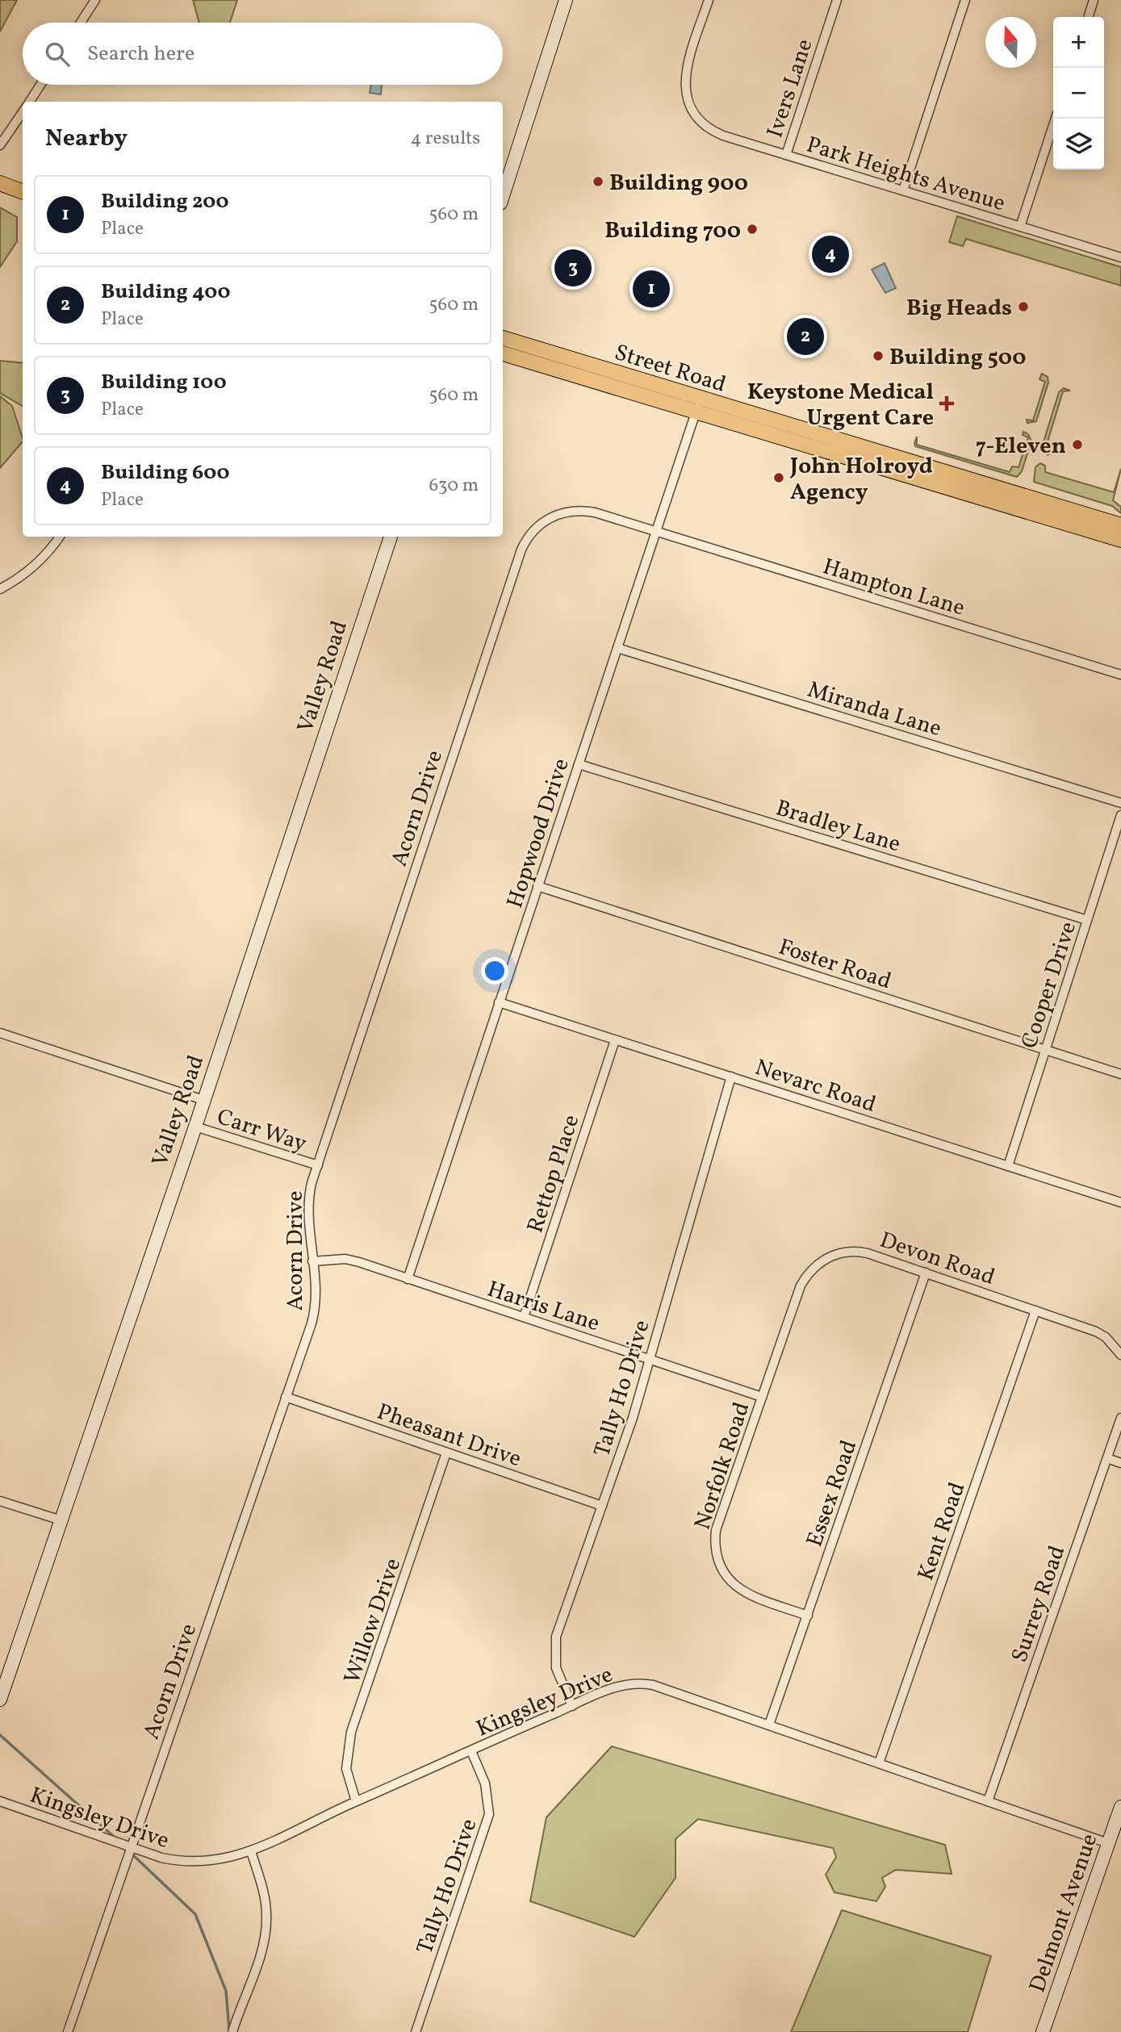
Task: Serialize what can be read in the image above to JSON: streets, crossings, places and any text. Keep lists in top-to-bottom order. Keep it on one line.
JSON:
{"streets":{"main road":["Street Road"],"street":["Ivers Lane","Park Heights Avenue","Hampton Lane","Valley Road","Miranda Lane","Acorn Drive","Bradley Lane","Hopwood Drive","Foster Road","Cooper Drive","Nevarc Road","Carr Way","Rettop Place","Devon Road","Harris Lane","Tally Ho Drive","Pheasant Drive","Norfolk Road","Essex Road","Kent Road","Surrey Road","Willow Drive","Kingsley Drive","Delmont Avenue"]},"crossings":[["Ivers Lane","Park Heights Avenue"],["Street Road","Hopwood Drive"],["Hampton Lane","Acorn Drive"],["Hampton Lane","Hopwood Drive"],["Valley Road","Carr Way"],["Miranda Lane","Hopwood Drive"],["Acorn Drive","Hopwood Drive"],["Acorn Drive","Carr Way"],["Acorn Drive","Harris Lane"],["Acorn Drive","Pheasant Drive"],["Acorn Drive","Kingsley Drive"],["Bradley Lane","Hopwood Drive"],["Bradley Lane","Cooper Drive"],["Hopwood Drive","Foster Road"],["Hopwood Drive","Nevarc Road"],["Hopwood Drive","Harris Lane"],["Foster Road","Cooper Drive"],["Cooper Drive","Nevarc Road"],["Nevarc Road","Rettop Place"],["Nevarc Road","Tally Ho Drive"],["Rettop Place","Harris Lane"],["Devon Road","Norfolk Road"],["Devon Road","Essex Road"],["Devon Road","Kent Road"],["Harris Lane","Tally Ho Drive"],["Harris Lane","Norfolk Road"],["Tally Ho Drive","Pheasant Drive"],["Tally Ho Drive","Kingsley Drive"],["Pheasant Drive","Willow Drive"],["Norfolk Road","Essex Road"],["Essex Road","Kingsley Drive"],["Kent Road","Kingsley Drive"],["Surrey Road","Kingsley Drive"],["Willow Drive","Kingsley Drive"],["Kingsley Drive","Delmont Avenue"]],"places":{"other":["Building 900","Building 700","Big Heads","Building 500","7-Eleven","John Holroyd Agency"],"health":["Keystone Medical Urgent Care"]},"north":"top","page":{"map_buttons":["+","−"],"search":"Search here","heading":["Nearby","4 results"],"list":[{"mark":"1","name":"Building 200","note":"Place","value":"560 m"},{"mark":"2","name":"Building 400","note":"Place","value":"560 m"},{"mark":"3","name":"Building 100","note":"Place","value":"560 m"},{"mark":"4","name":"Building 600","note":"Place","value":"630 m"}],"pins":["4","3","1","2"]}}
